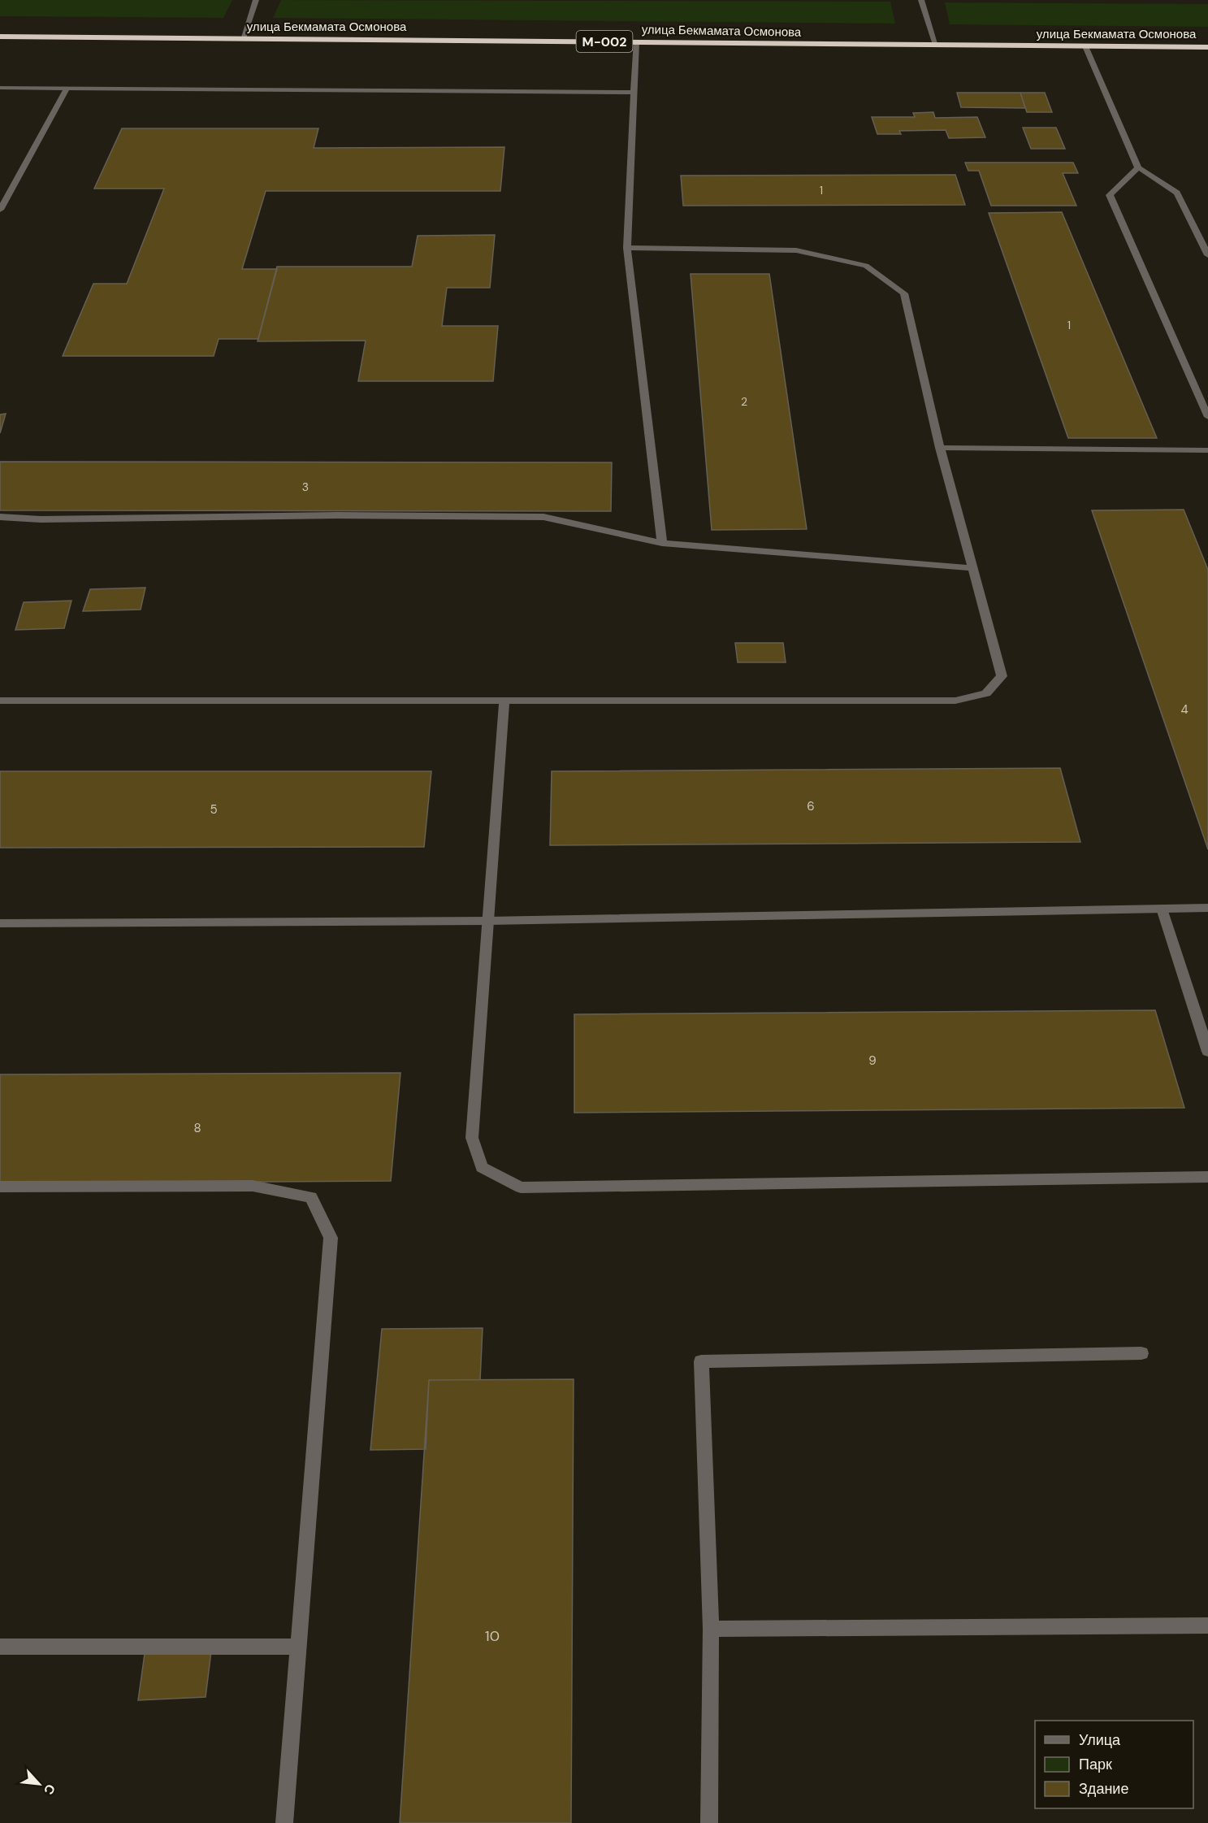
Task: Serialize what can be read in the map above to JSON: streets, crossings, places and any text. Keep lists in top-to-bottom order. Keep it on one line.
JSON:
{"streets":{"highway":["улица Бекмамата Осмонова","M-002"]},"house_numbers":["1","1","2","3","4","6","5","9","8","10"],"legend":["Улица","Парк","Здание"],"north":"bottom right"}
